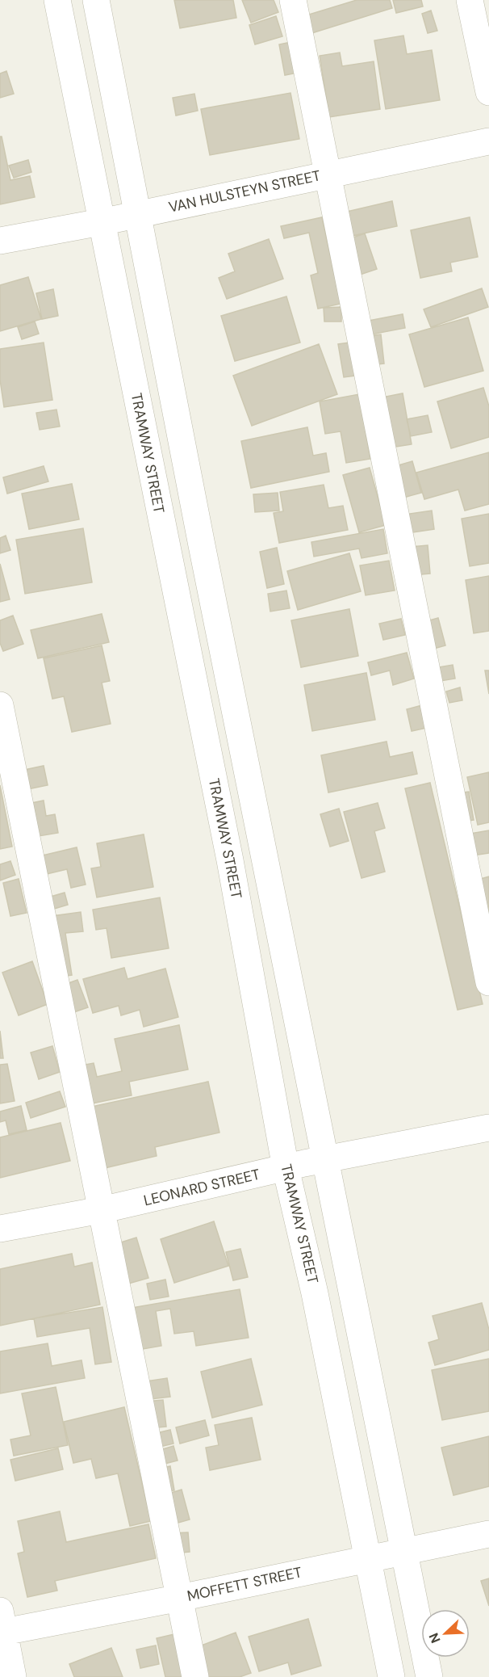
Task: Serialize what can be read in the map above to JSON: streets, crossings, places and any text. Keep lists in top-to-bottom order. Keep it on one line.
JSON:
{"streets":{"street":["VAN HULSTEYN STREET","TRAMWAY STREET","LEONARD STREET","MOFFETT STREET"]},"crossings":[["VAN HULSTEYN STREET","TRAMWAY STREET"],["TRAMWAY STREET","LEONARD STREET"],["TRAMWAY STREET","MOFFETT STREET"]],"north":"bottom left"}
